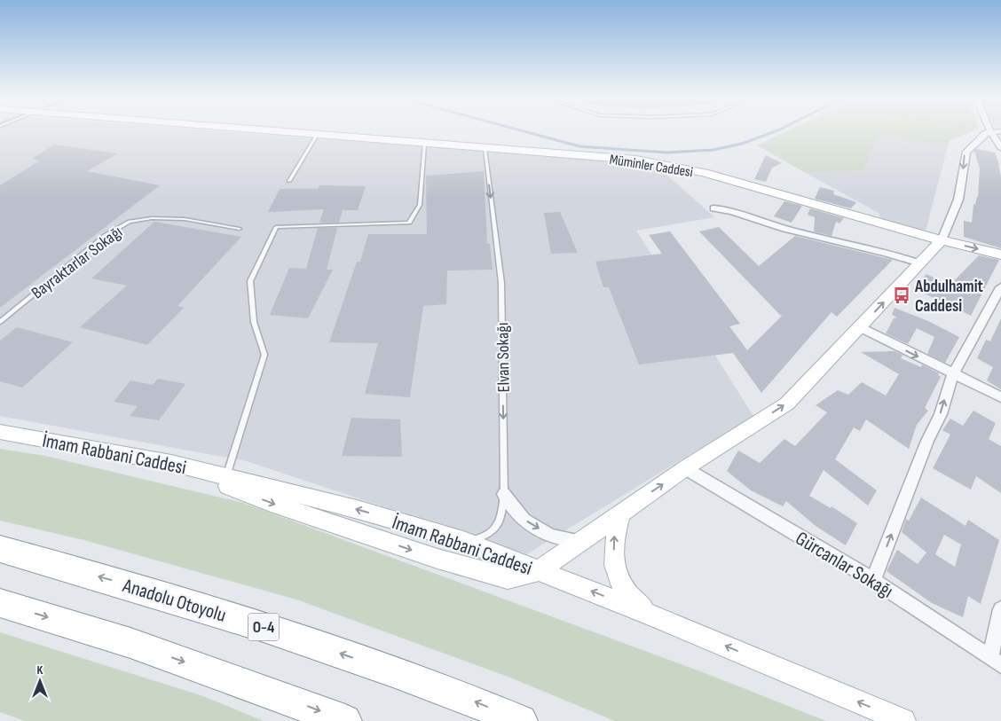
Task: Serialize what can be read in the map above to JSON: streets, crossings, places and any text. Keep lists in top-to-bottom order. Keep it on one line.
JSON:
{"streets":{"highway":["Anadolu Otoyolu","O-4"],"main road":["Müminler Caddesi","İmam Rabbani Caddesi"],"street":["Gürcanlar Sokağı"],"lane":["Bayraktarlar Sokağı","Elvan Sokağı"]},"crossings":[["Müminler Caddesi","Elvan Sokağı"],["Elvan Sokağı","İmam Rabbani Caddesi"]],"one_way":["Elvan Sokağı"],"places":{"bus stop":["Abdulhamit Caddesi"]},"north":"top"}
